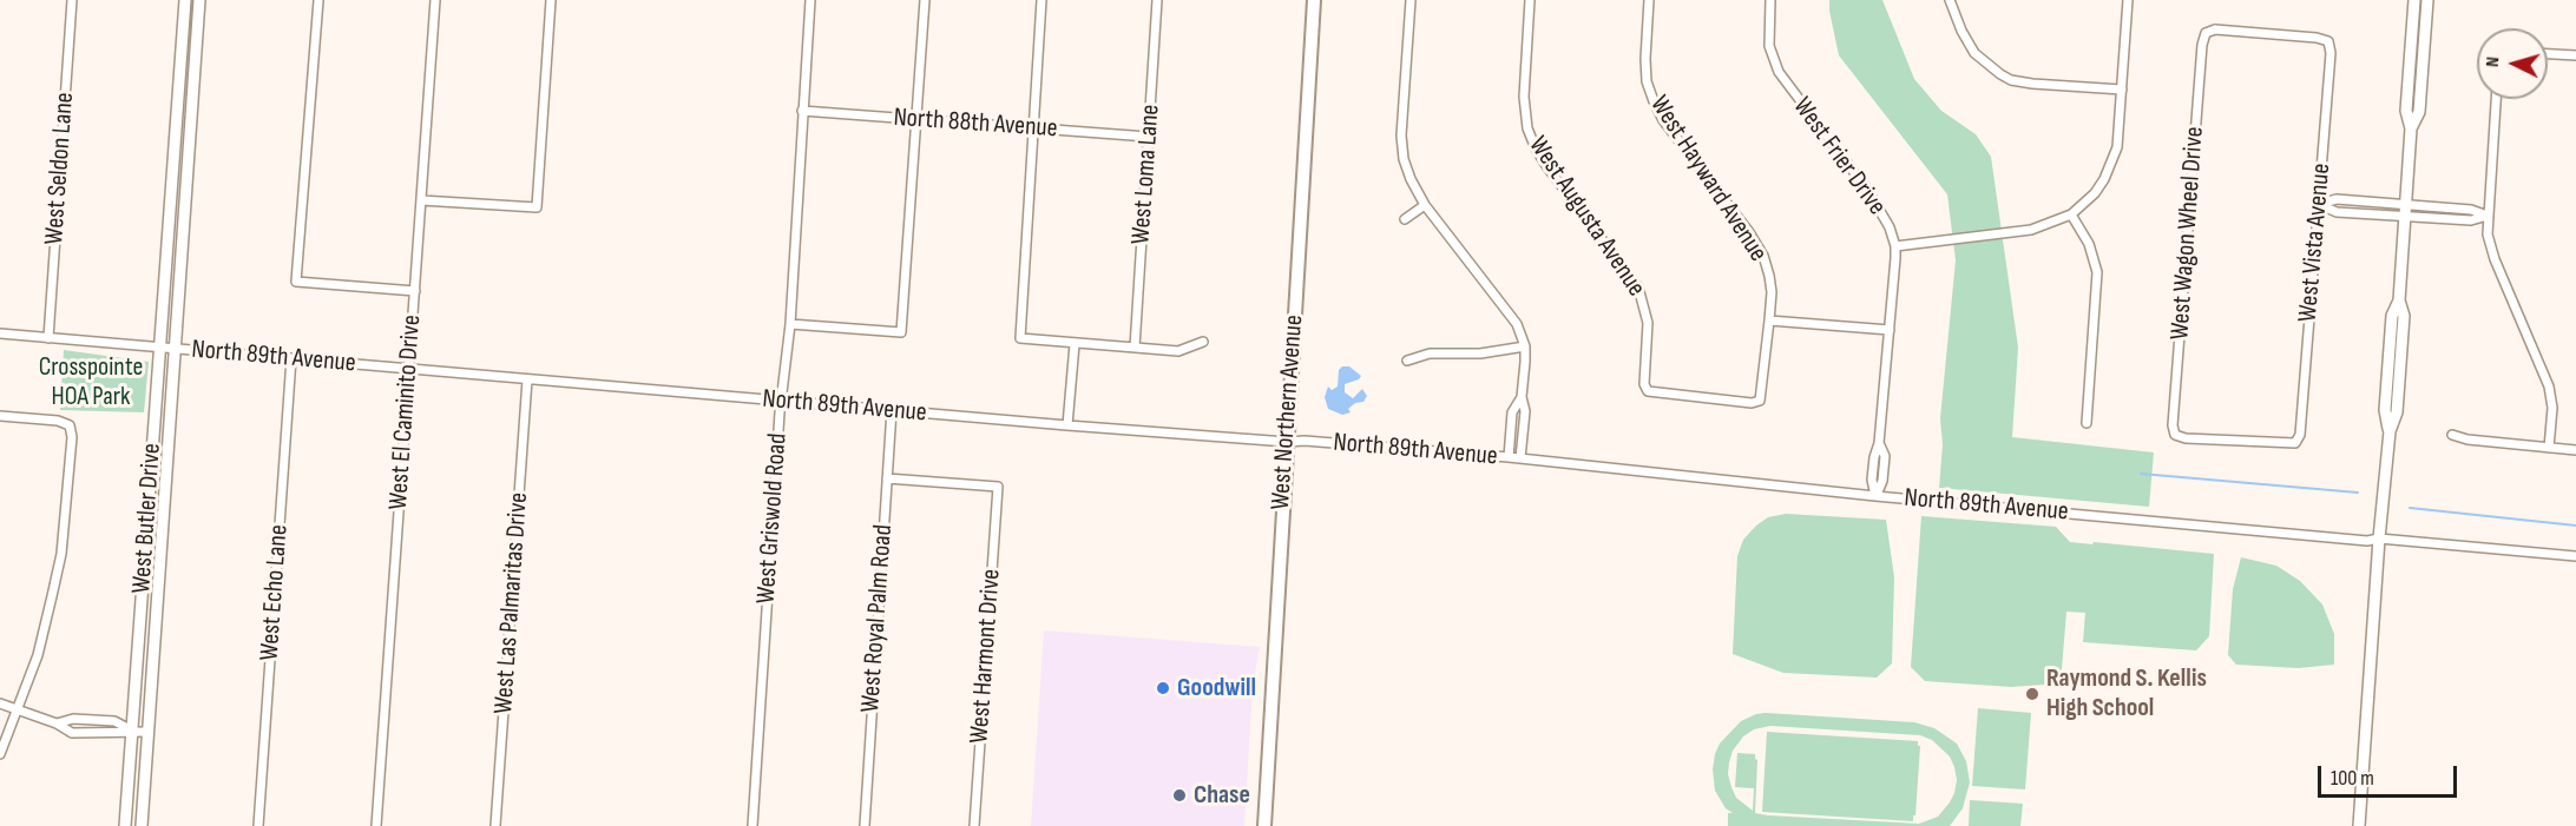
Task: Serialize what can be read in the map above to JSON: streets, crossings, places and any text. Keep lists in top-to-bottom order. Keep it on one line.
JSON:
{"streets":{"main road":["West Northern Avenue"],"street":["North 88th Avenue","West Frier Drive","West Seldon Lane","West Loma Lane","West Hayward Avenue","West Augusta Avenue","West Wagon Wheel Drive","West Vista Avenue","North 89th Avenue","West El Caminito Drive","West Butler Drive","West Griswold Road","West Echo Lane","West Las Palmaritas Drive","West Royal Palm Road","West Harmont Drive"]},"crossings":[["North 88th Avenue","West Loma Lane"],["North 88th Avenue","West Griswold Road"],["West Frier Drive","North 89th Avenue"],["West Seldon Lane","North 89th Avenue"],["West Hayward Avenue","West Augusta Avenue"],["West Wagon Wheel Drive","West Vista Avenue"],["North 89th Avenue","West El Caminito Drive"],["North 89th Avenue","West Northern Avenue"],["North 89th Avenue","West Butler Drive"],["North 89th Avenue","West Griswold Road"],["North 89th Avenue","West Echo Lane"],["North 89th Avenue","West Las Palmaritas Drive"],["North 89th Avenue","West Royal Palm Road"],["West Royal Palm Road","West Harmont Drive"]],"parks":["Crosspointe HOA Park"],"places":["Goodwill","Raymond S. Kellis High School","Chase"],"scale_bar":"100 m","north":"left"}
